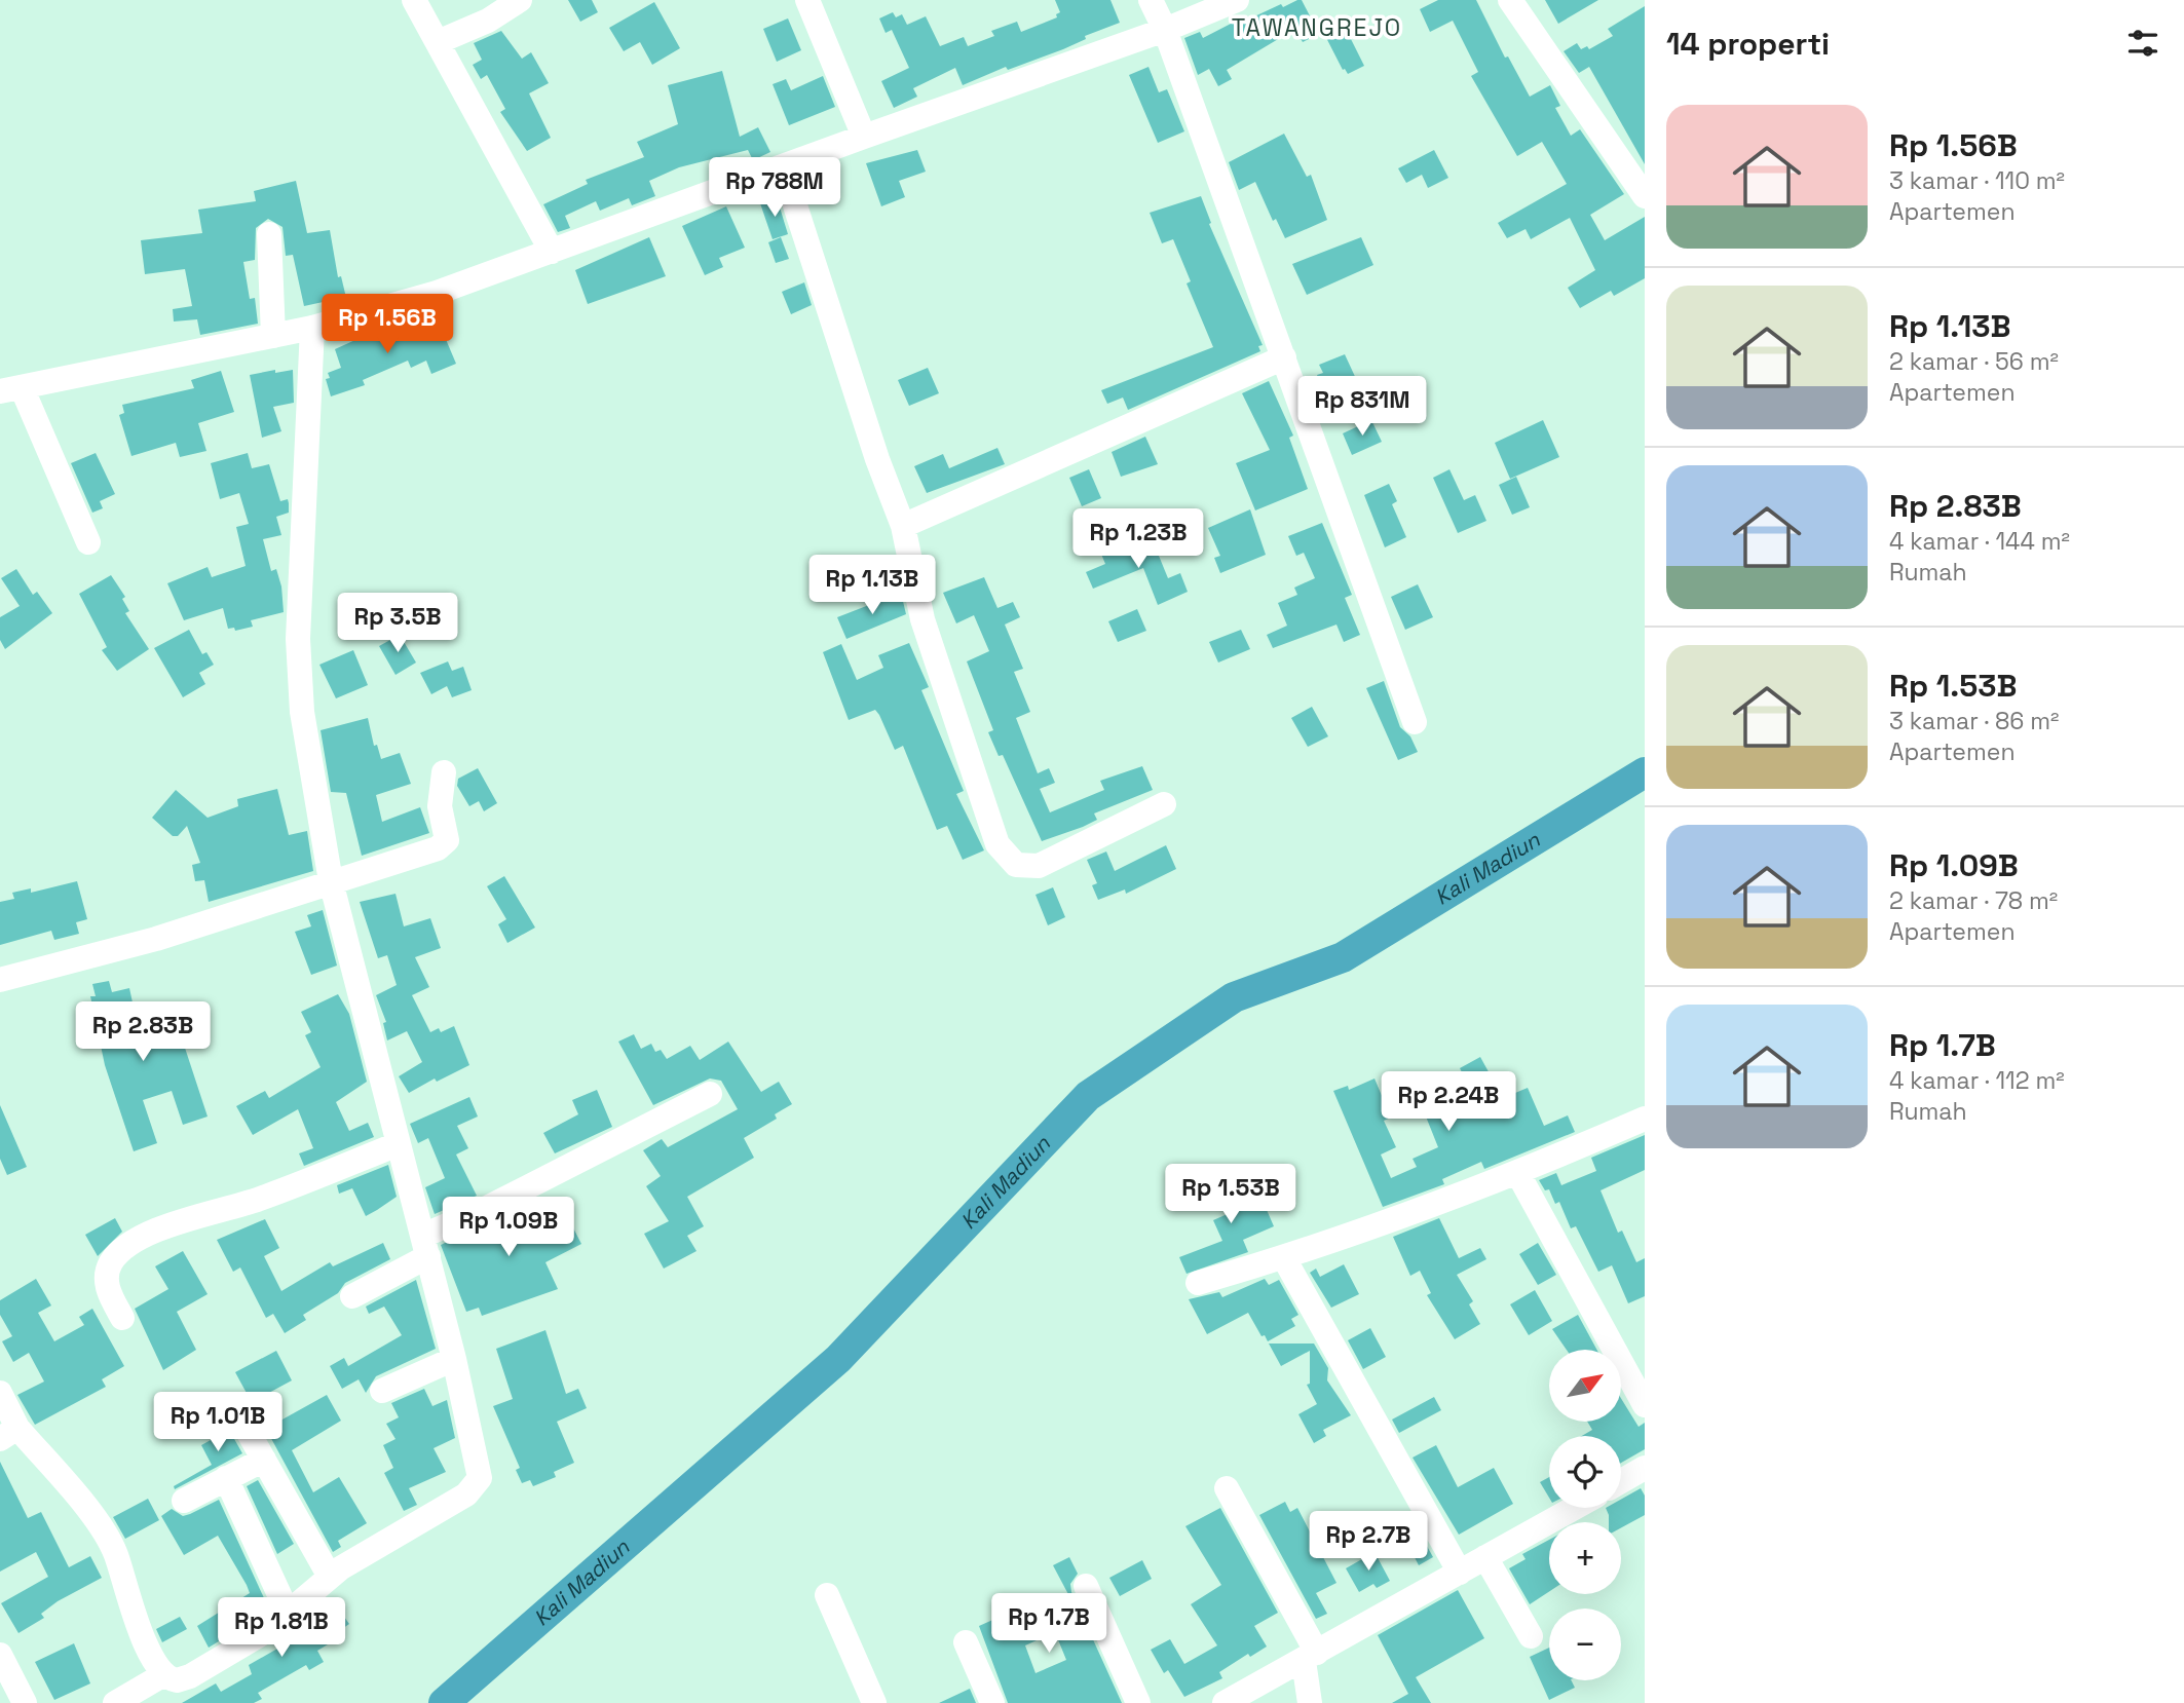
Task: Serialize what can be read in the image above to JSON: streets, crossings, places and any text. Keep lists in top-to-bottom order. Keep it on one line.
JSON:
{"districts":["TAWANGREJO"],"water":["Kali Madiun"],"north":"top right","page":{"heading":"14 properti","list":[{"name":"Rp 1.56B","note":"3 kamar · 110 m² · Apartemen"},{"name":"Rp 1.13B","note":"2 kamar · 56 m² · Apartemen"},{"name":"Rp 2.83B","note":"4 kamar · 144 m² · Rumah"},{"name":"Rp 1.53B","note":"3 kamar · 86 m² · Apartemen"},{"name":"Rp 1.09B","note":"2 kamar · 78 m² · Apartemen"},{"name":"Rp 1.7B","note":"4 kamar · 112 m² · Rumah"}],"price":["Rp 788M","Rp 1.56B","Rp 831M","Rp 1.23B","Rp 1.13B","Rp 3.5B","Rp 2.83B","Rp 2.24B","Rp 1.53B","Rp 1.09B","Rp 1.01B","Rp 2.7B","Rp 1.7B","Rp 1.81B"],"map_buttons":["+","−"]}}
